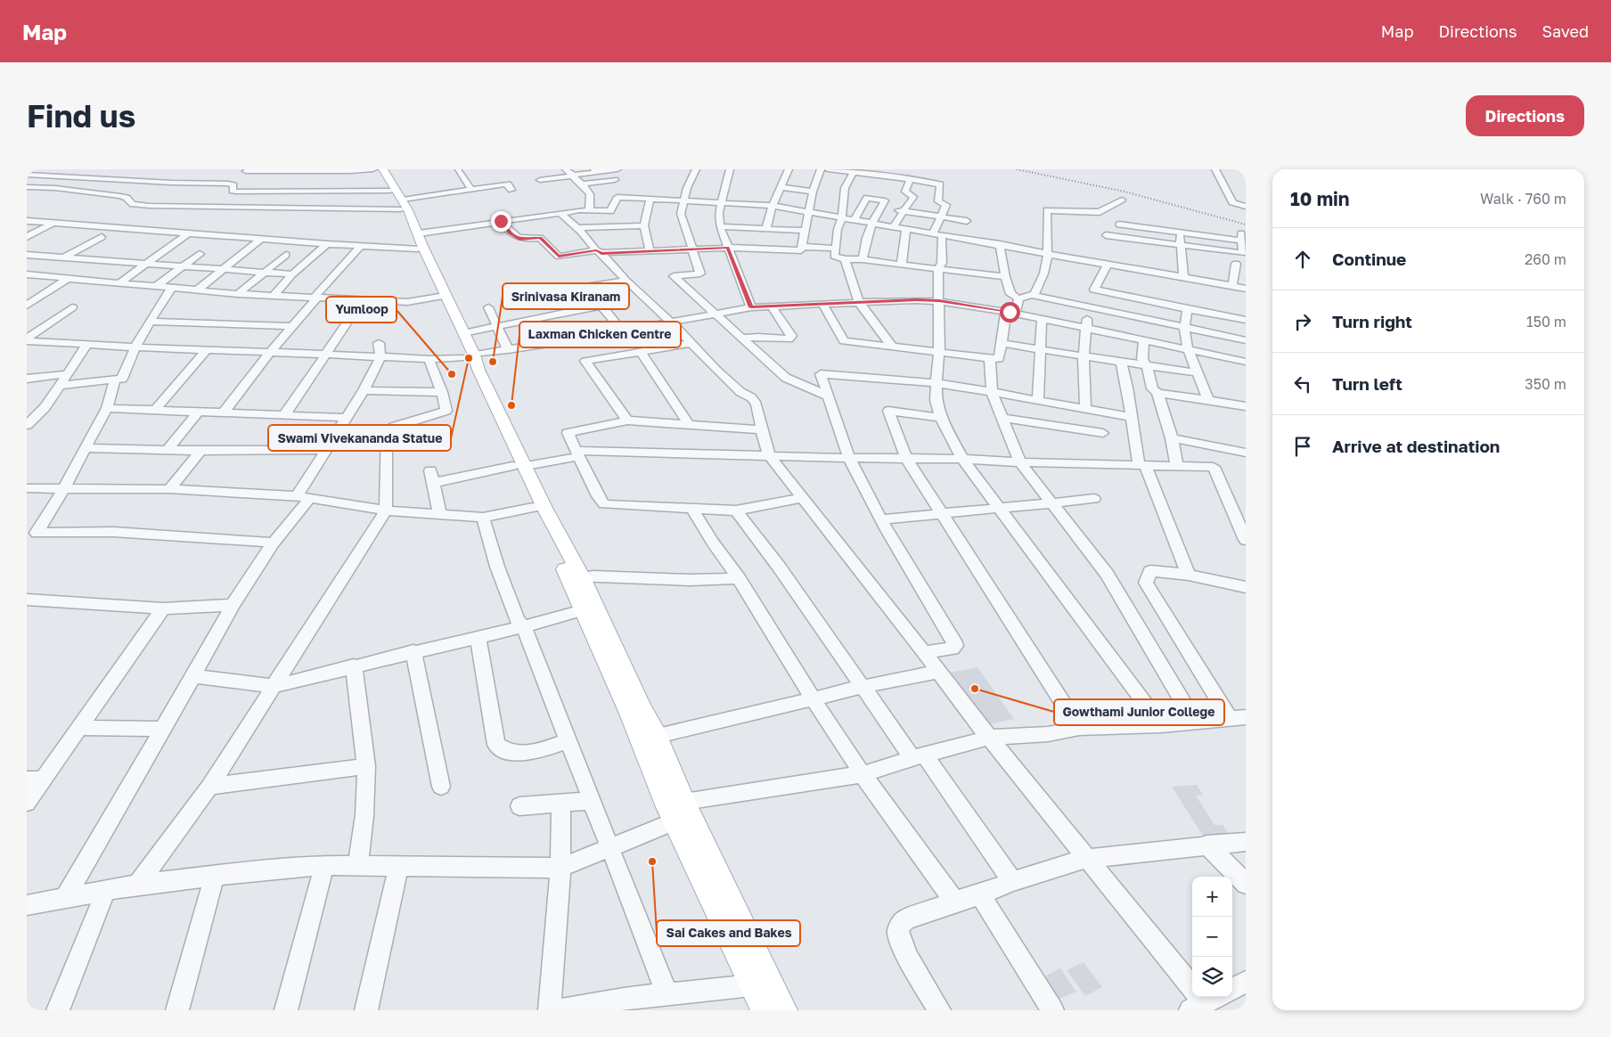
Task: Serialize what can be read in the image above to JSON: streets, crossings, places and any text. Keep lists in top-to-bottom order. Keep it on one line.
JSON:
{"places":["Swami Vivekananda Statue","Srinivasa Kiranam","Yumloop","Laxman Chicken Centre","Gowthami Junior College","Sai Cakes and Bakes"],"page":{"header":"Map","nav":["Map","Directions","Saved"],"buttons":"Directions","title":"Find us","heading":["10 min","Walk · 760 m"],"list":[["Continue","260 m"],["Turn right","150 m"],["Turn left","350 m"],"Arrive at destination"],"map_buttons":["+","−"]}}
